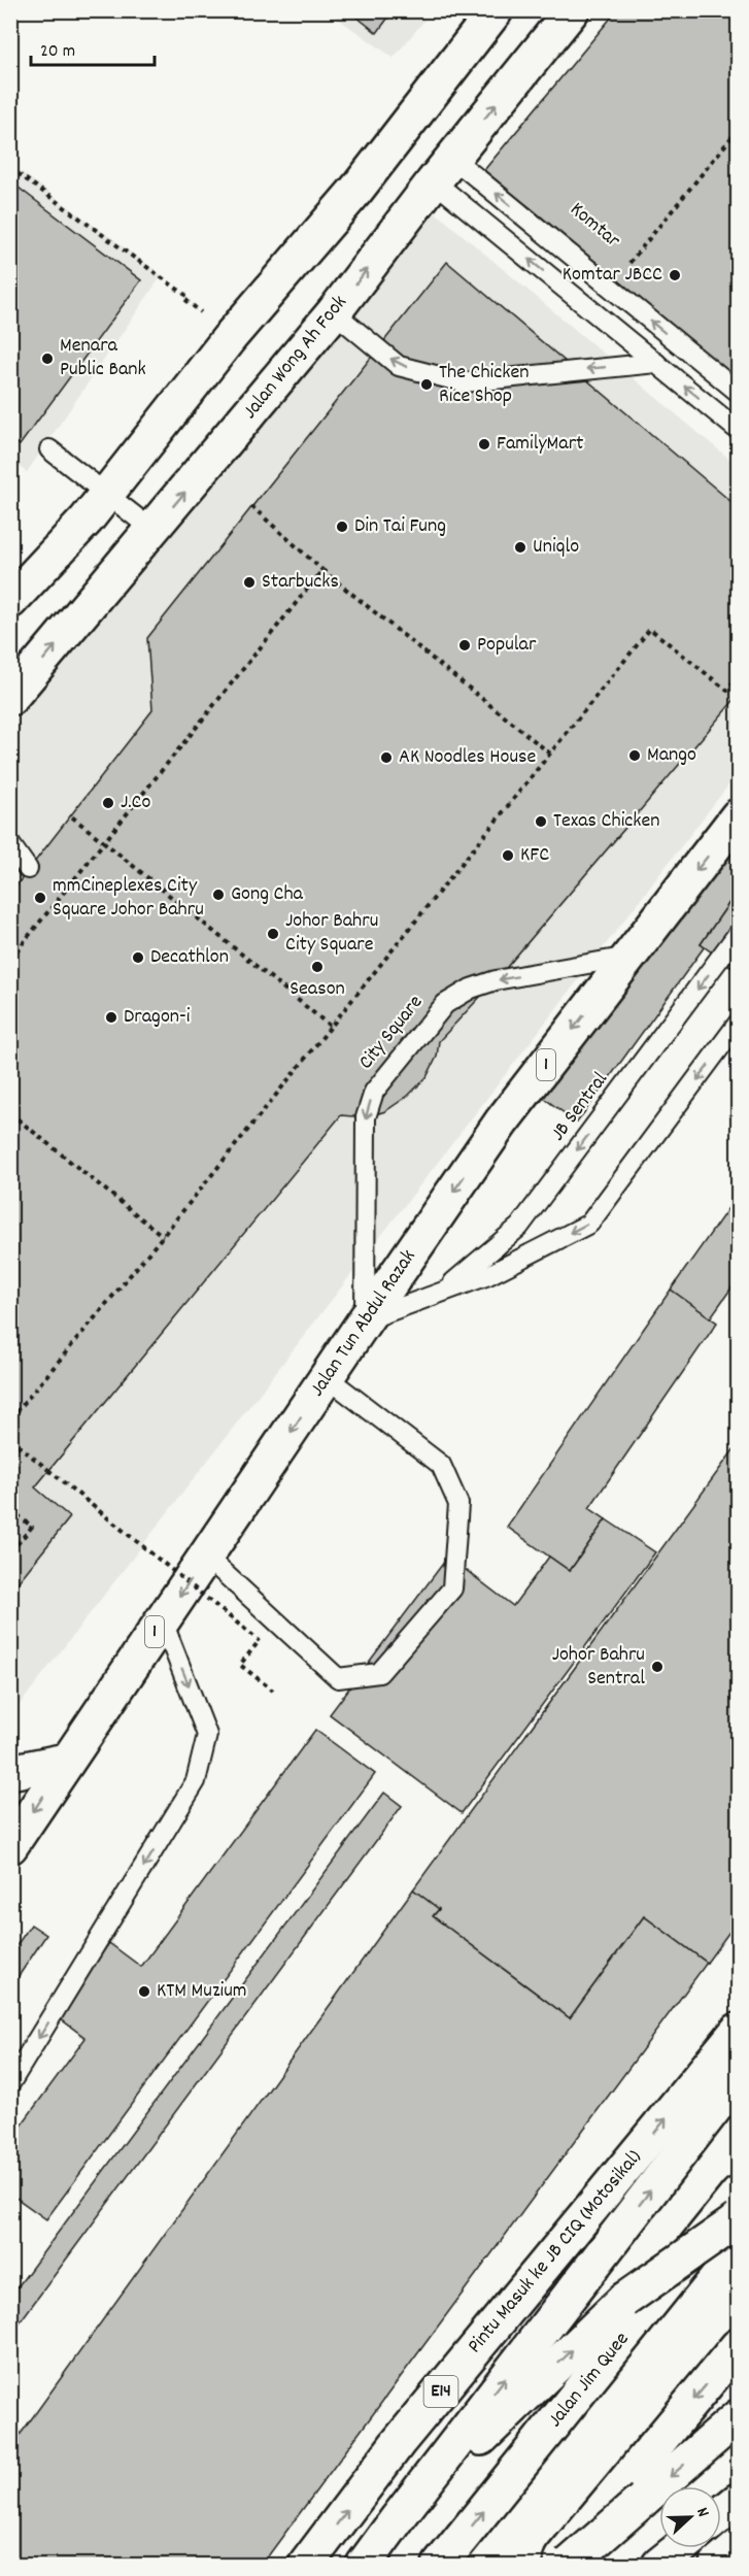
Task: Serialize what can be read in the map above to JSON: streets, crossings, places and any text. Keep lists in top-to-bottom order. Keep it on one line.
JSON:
{"streets":{"main road":["Jalan Wong Ah Fook","1","Jalan Tun Abdul Razak","Pintu Masuk ke JB CIQ (Motosikal)","Jalan Jim Quee","E14"],"lane":["City Square","JB Sentral"],"path":["Komtar"]},"crossings":[["City Square","JB Sentral"],["City Square","Jalan Tun Abdul Razak"],["JB Sentral","Jalan Tun Abdul Razak"]],"one_way":["City Square","JB Sentral","Jalan Tun Abdul Razak"],"places":["Komtar JBCC","Menara Public Bank","The Chicken Rice Shop","FamilyMart","Din Tai Fung","Uniqlo","Starbucks","Popular","Mango","AK Noodles House","J.Co","Texas Chicken","KFC","Gong Cha","mmCineplexes City Square Johor Bahru","Johor Bahru City Square","Decathlon","Season","Dragon-i","Johor Bahru Sentral","KTM Muzium"],"scale_bar":"20 m","north":"right"}
